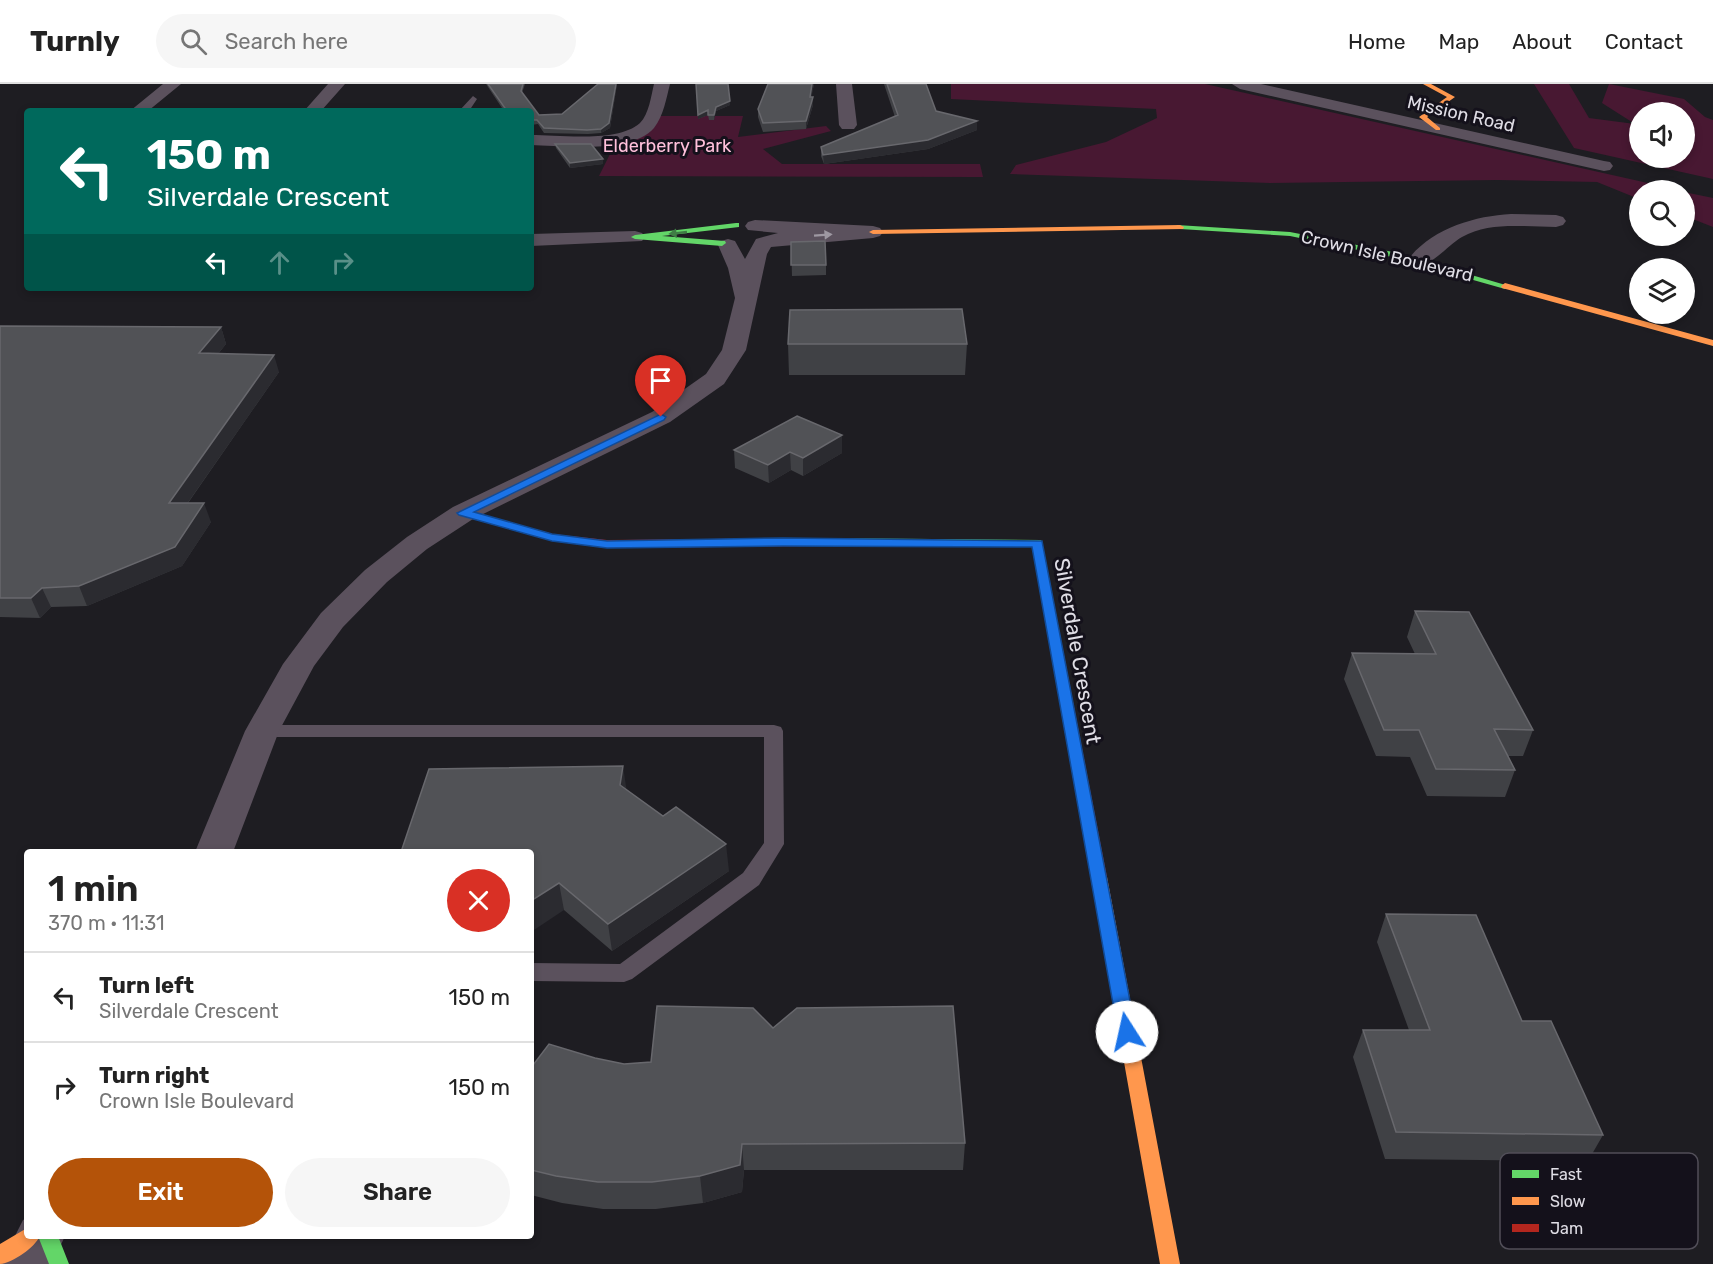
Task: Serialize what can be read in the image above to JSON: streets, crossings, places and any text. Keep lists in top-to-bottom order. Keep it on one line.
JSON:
{"streets":{"street":["Mission Road","Crown Isle Boulevard","Silverdale Crescent"]},"parks":["Elderberry Park"],"legend":["Fast","Slow","Jam"],"page":{"header":"Turnly","search":"Search here","nav":["Home","Map","About","Contact"],"turn":["150 m","Silverdale Crescent"],"heading":["1 min","370 m · 11:31"],"list":[{"name":"Turn left","note":"Silverdale Crescent","value":"150 m"},{"name":"Turn right","note":"Crown Isle Boulevard","value":"150 m"}],"buttons":["Exit","Share"]}}
